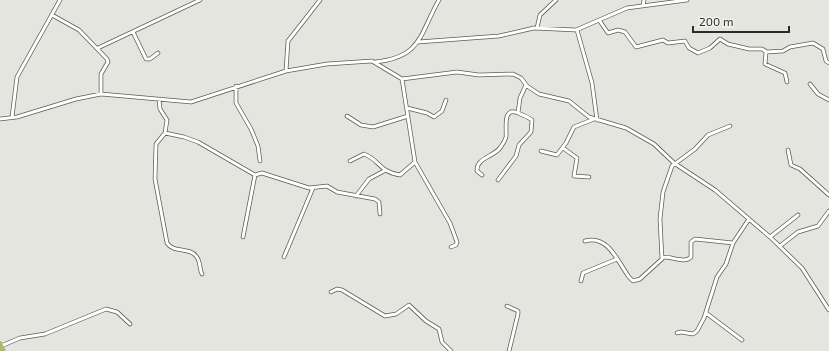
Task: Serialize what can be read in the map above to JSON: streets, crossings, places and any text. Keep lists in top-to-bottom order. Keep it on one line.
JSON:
{"scale_bar":"200 m"}
